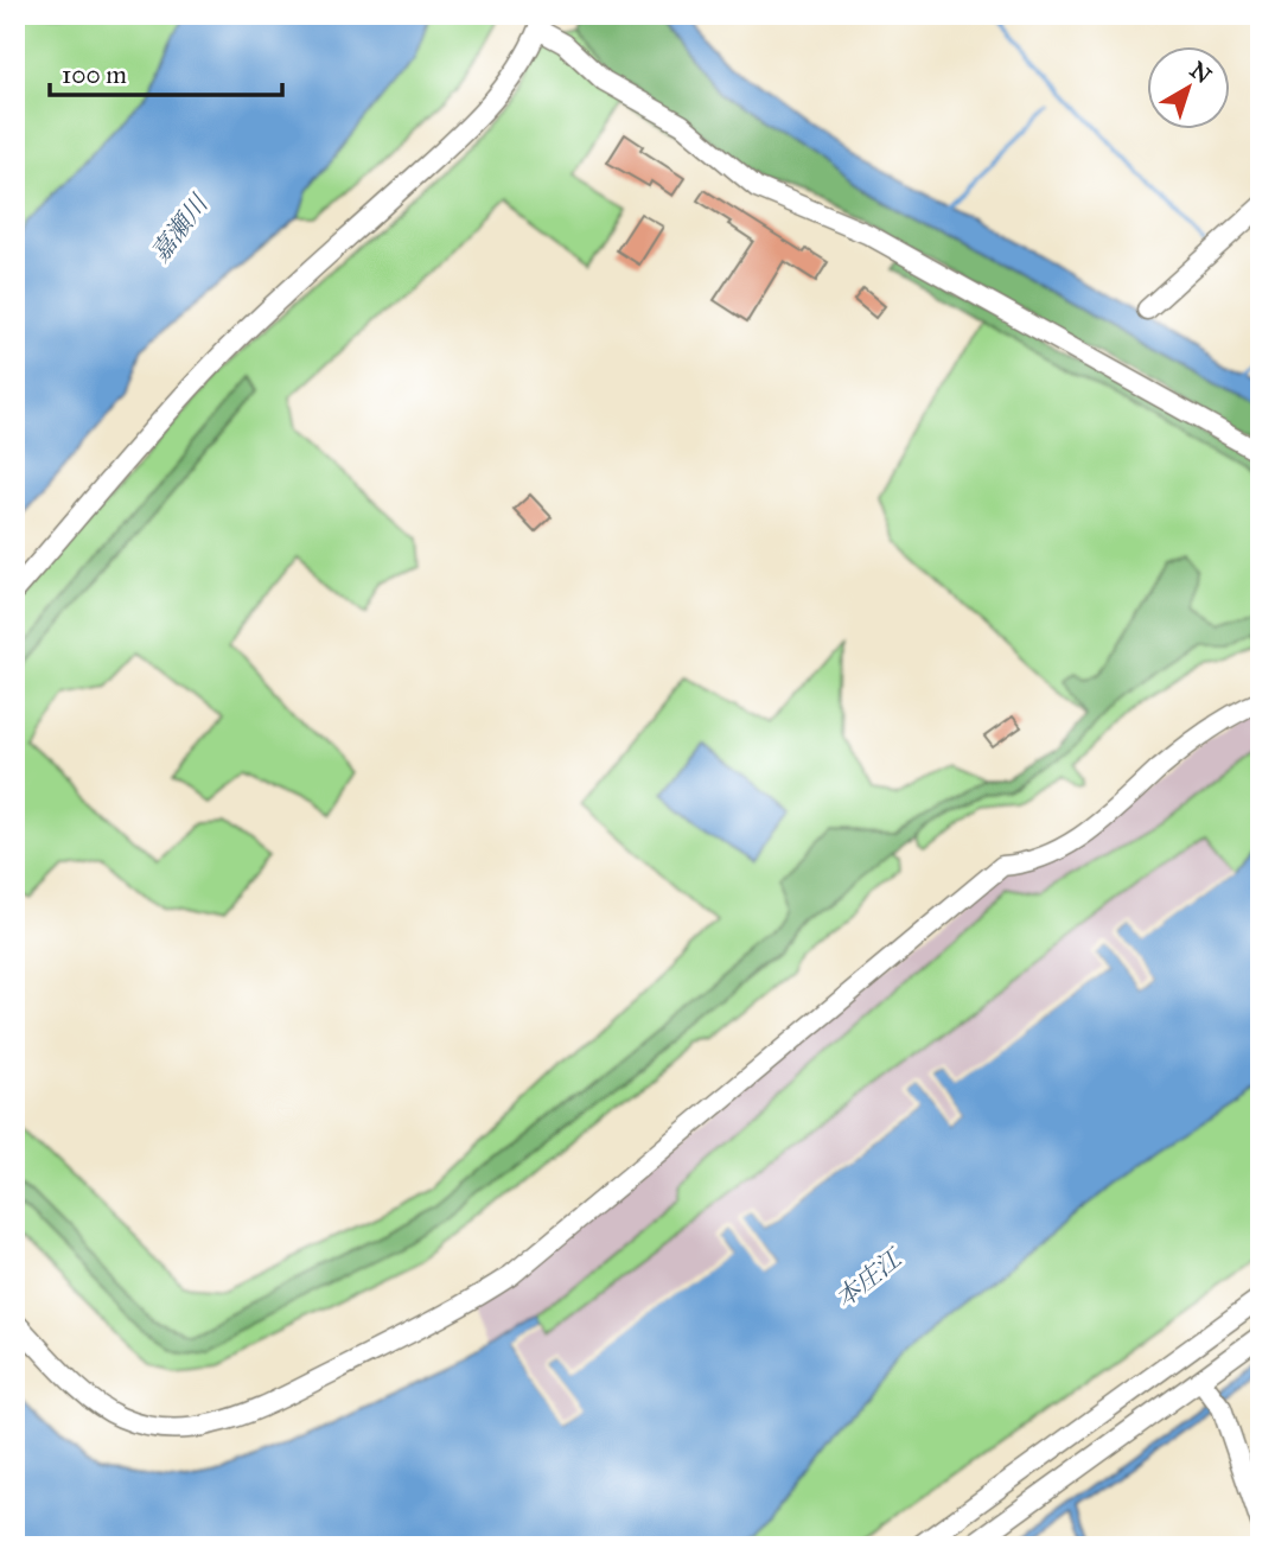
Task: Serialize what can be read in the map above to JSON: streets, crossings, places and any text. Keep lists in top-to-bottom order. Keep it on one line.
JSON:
{"water":["嘉瀬川","本庄江"],"scale_bar":"100 m","north":"top right"}
